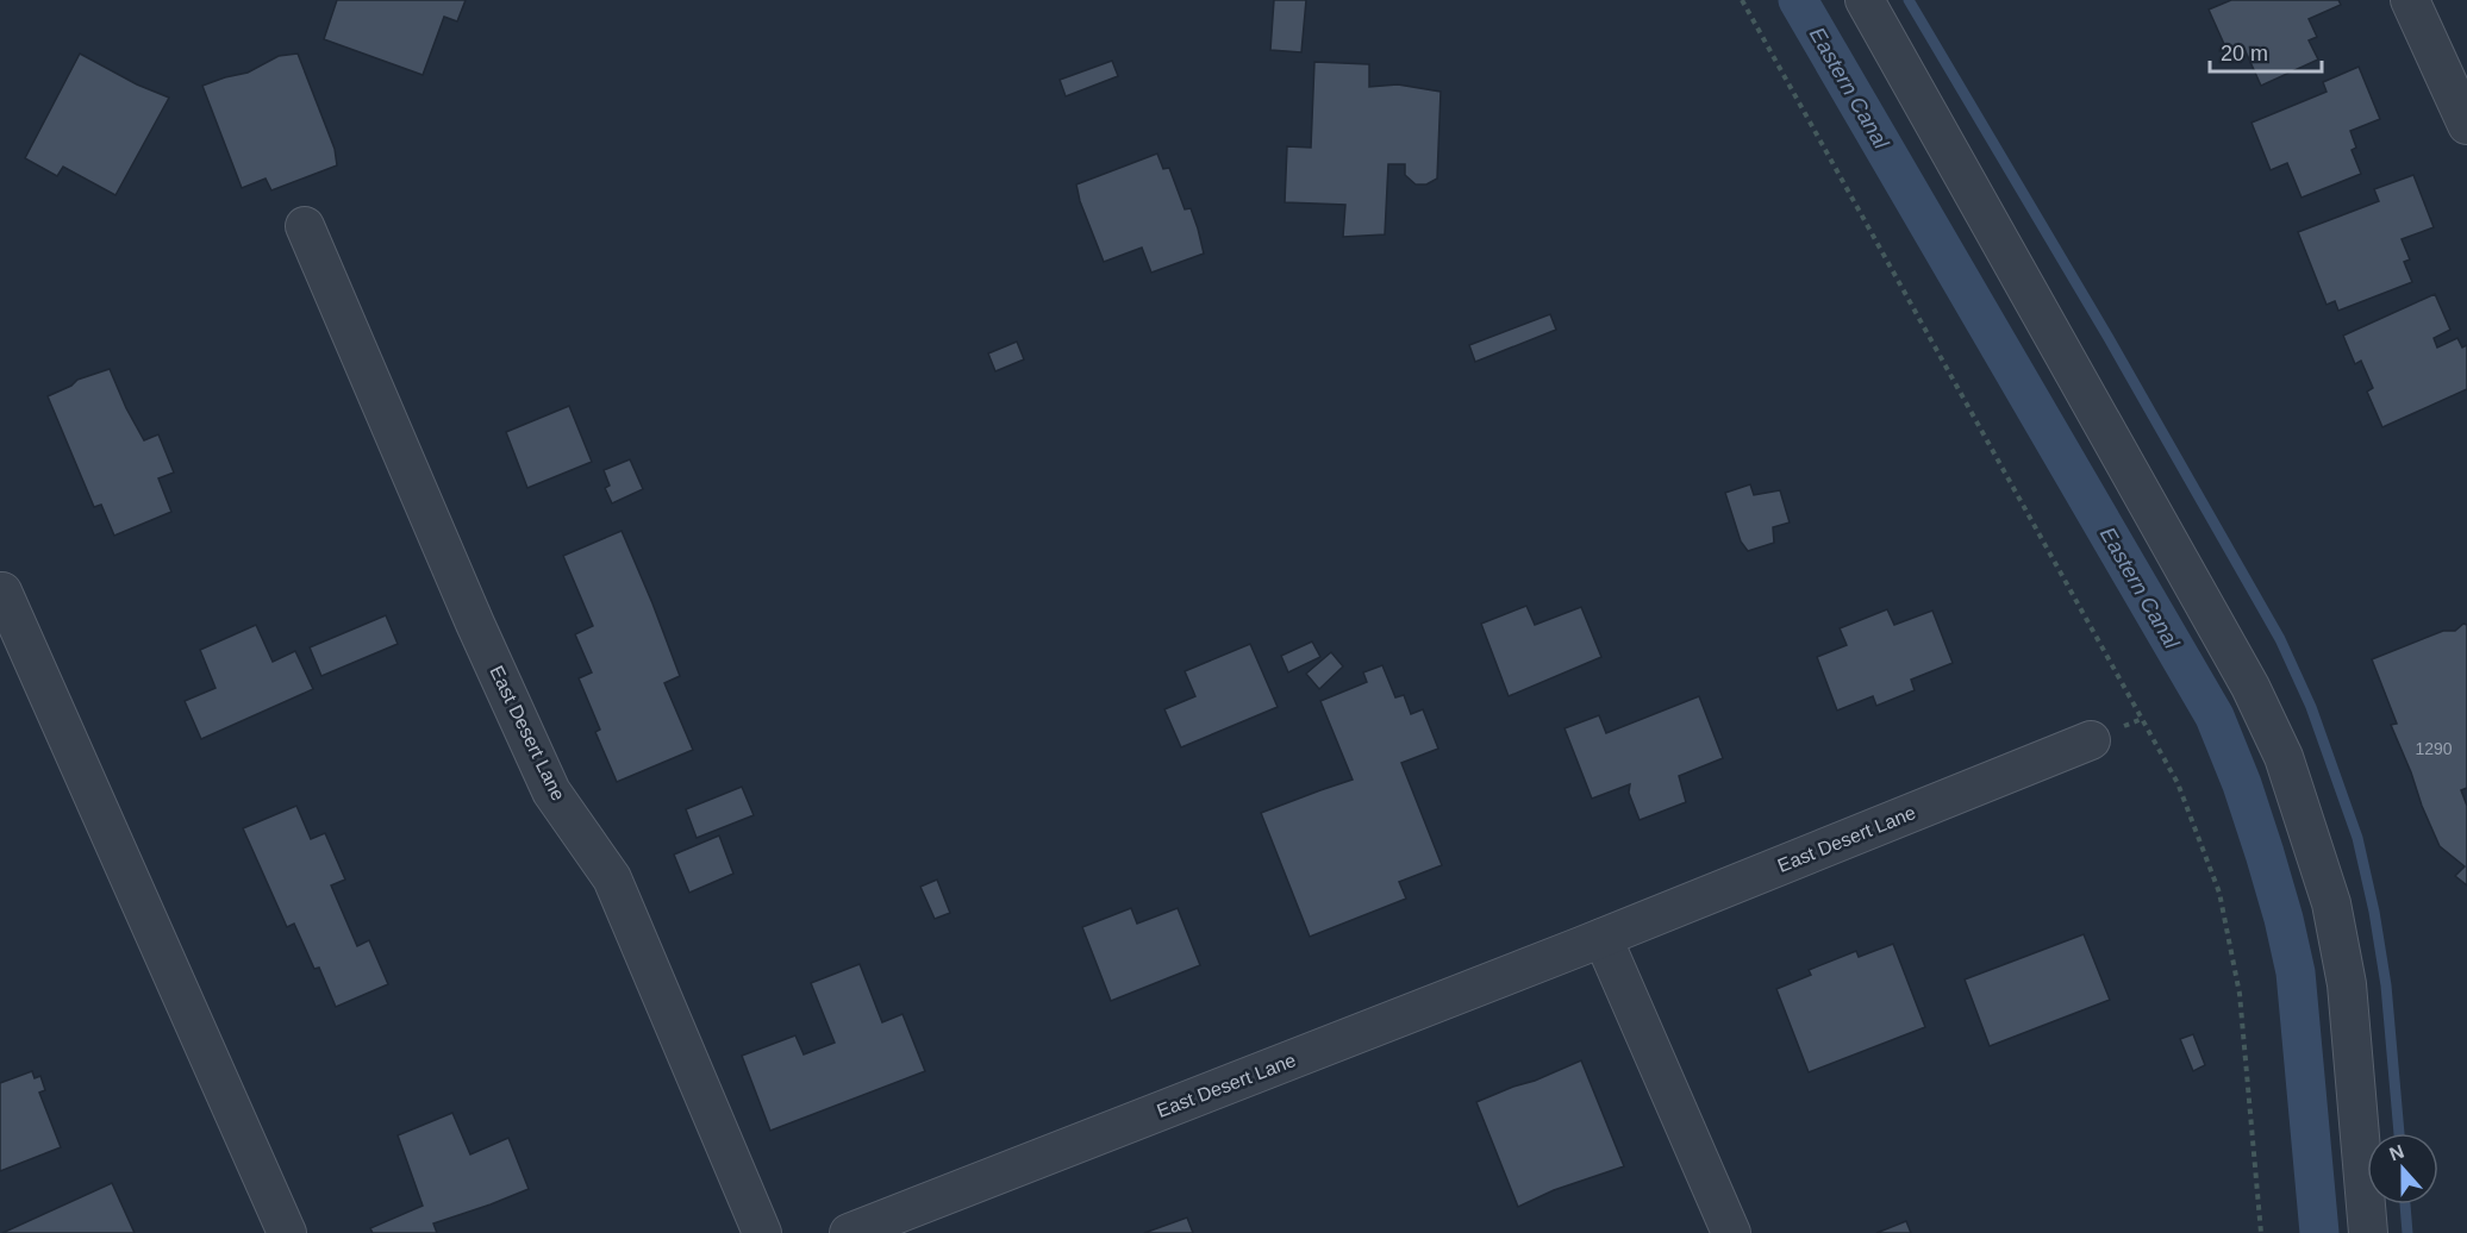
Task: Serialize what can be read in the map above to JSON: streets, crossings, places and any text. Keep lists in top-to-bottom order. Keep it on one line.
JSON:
{"streets":{"street":["East Desert Lane"]},"water":["Eastern Canal"],"house_numbers":["1290"],"scale_bar":"20 m","north":"top"}
